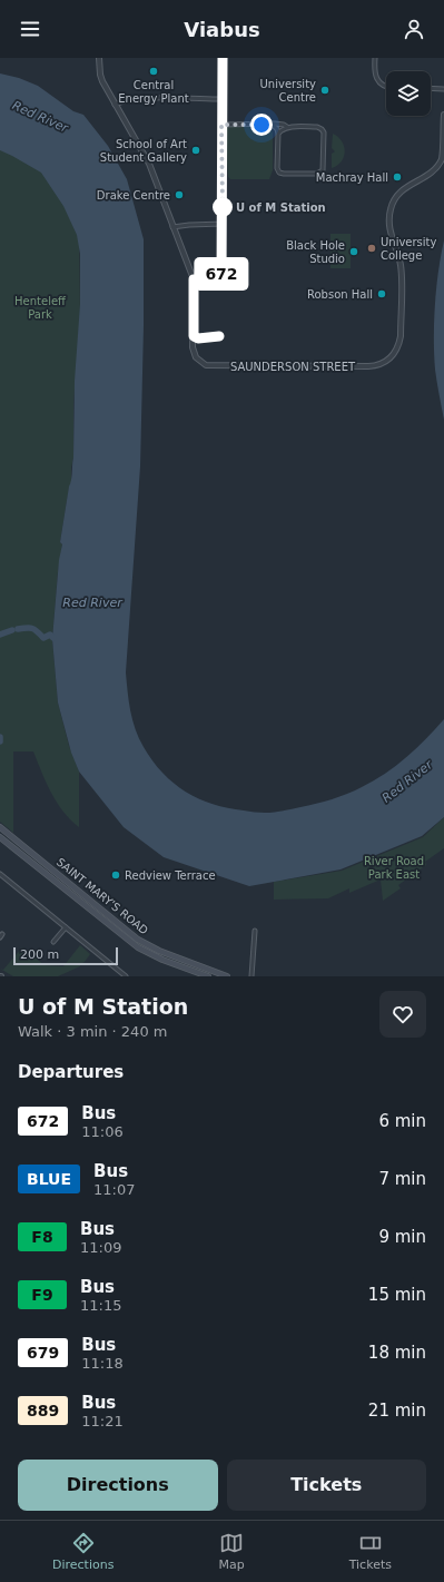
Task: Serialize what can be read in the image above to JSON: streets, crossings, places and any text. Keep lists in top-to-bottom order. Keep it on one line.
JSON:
{"streets":{"main road":["SAINT MARY'S ROAD"],"street":["SAUNDERSON STREET"]},"water":["Red River"],"parks":["Henteleff Park","River Road Park East"],"places":["Central Energy Plant","University Centre","School of Art Student Gallery","Machray Hall","Drake Centre","U of M Station","University College","Black Hole Studio","Robson Hall","Redview Terrace"],"lines":["bus line 672"],"scale_bar":"200 m","page":{"header":"Viabus","on_map":"672","scale":"200 m","heading":[["U of M Station","Walk · 3 min · 240 m"],"Departures"],"list":[{"mark":"672","name":"Bus","note":"11:06","value":"6 min"},{"mark":"BLUE","name":"Bus","note":"11:07","value":"7 min"},{"mark":"F8","name":"Bus","note":"11:09","value":"9 min"},{"mark":"F9","name":"Bus","note":"11:15","value":"15 min"},{"mark":"679","name":"Bus","note":"11:18","value":"18 min"},{"mark":"889","name":"Bus","note":"11:21","value":"21 min"}],"buttons":["Directions","Tickets"],"tabs":["Directions","Map","Tickets"]}}
